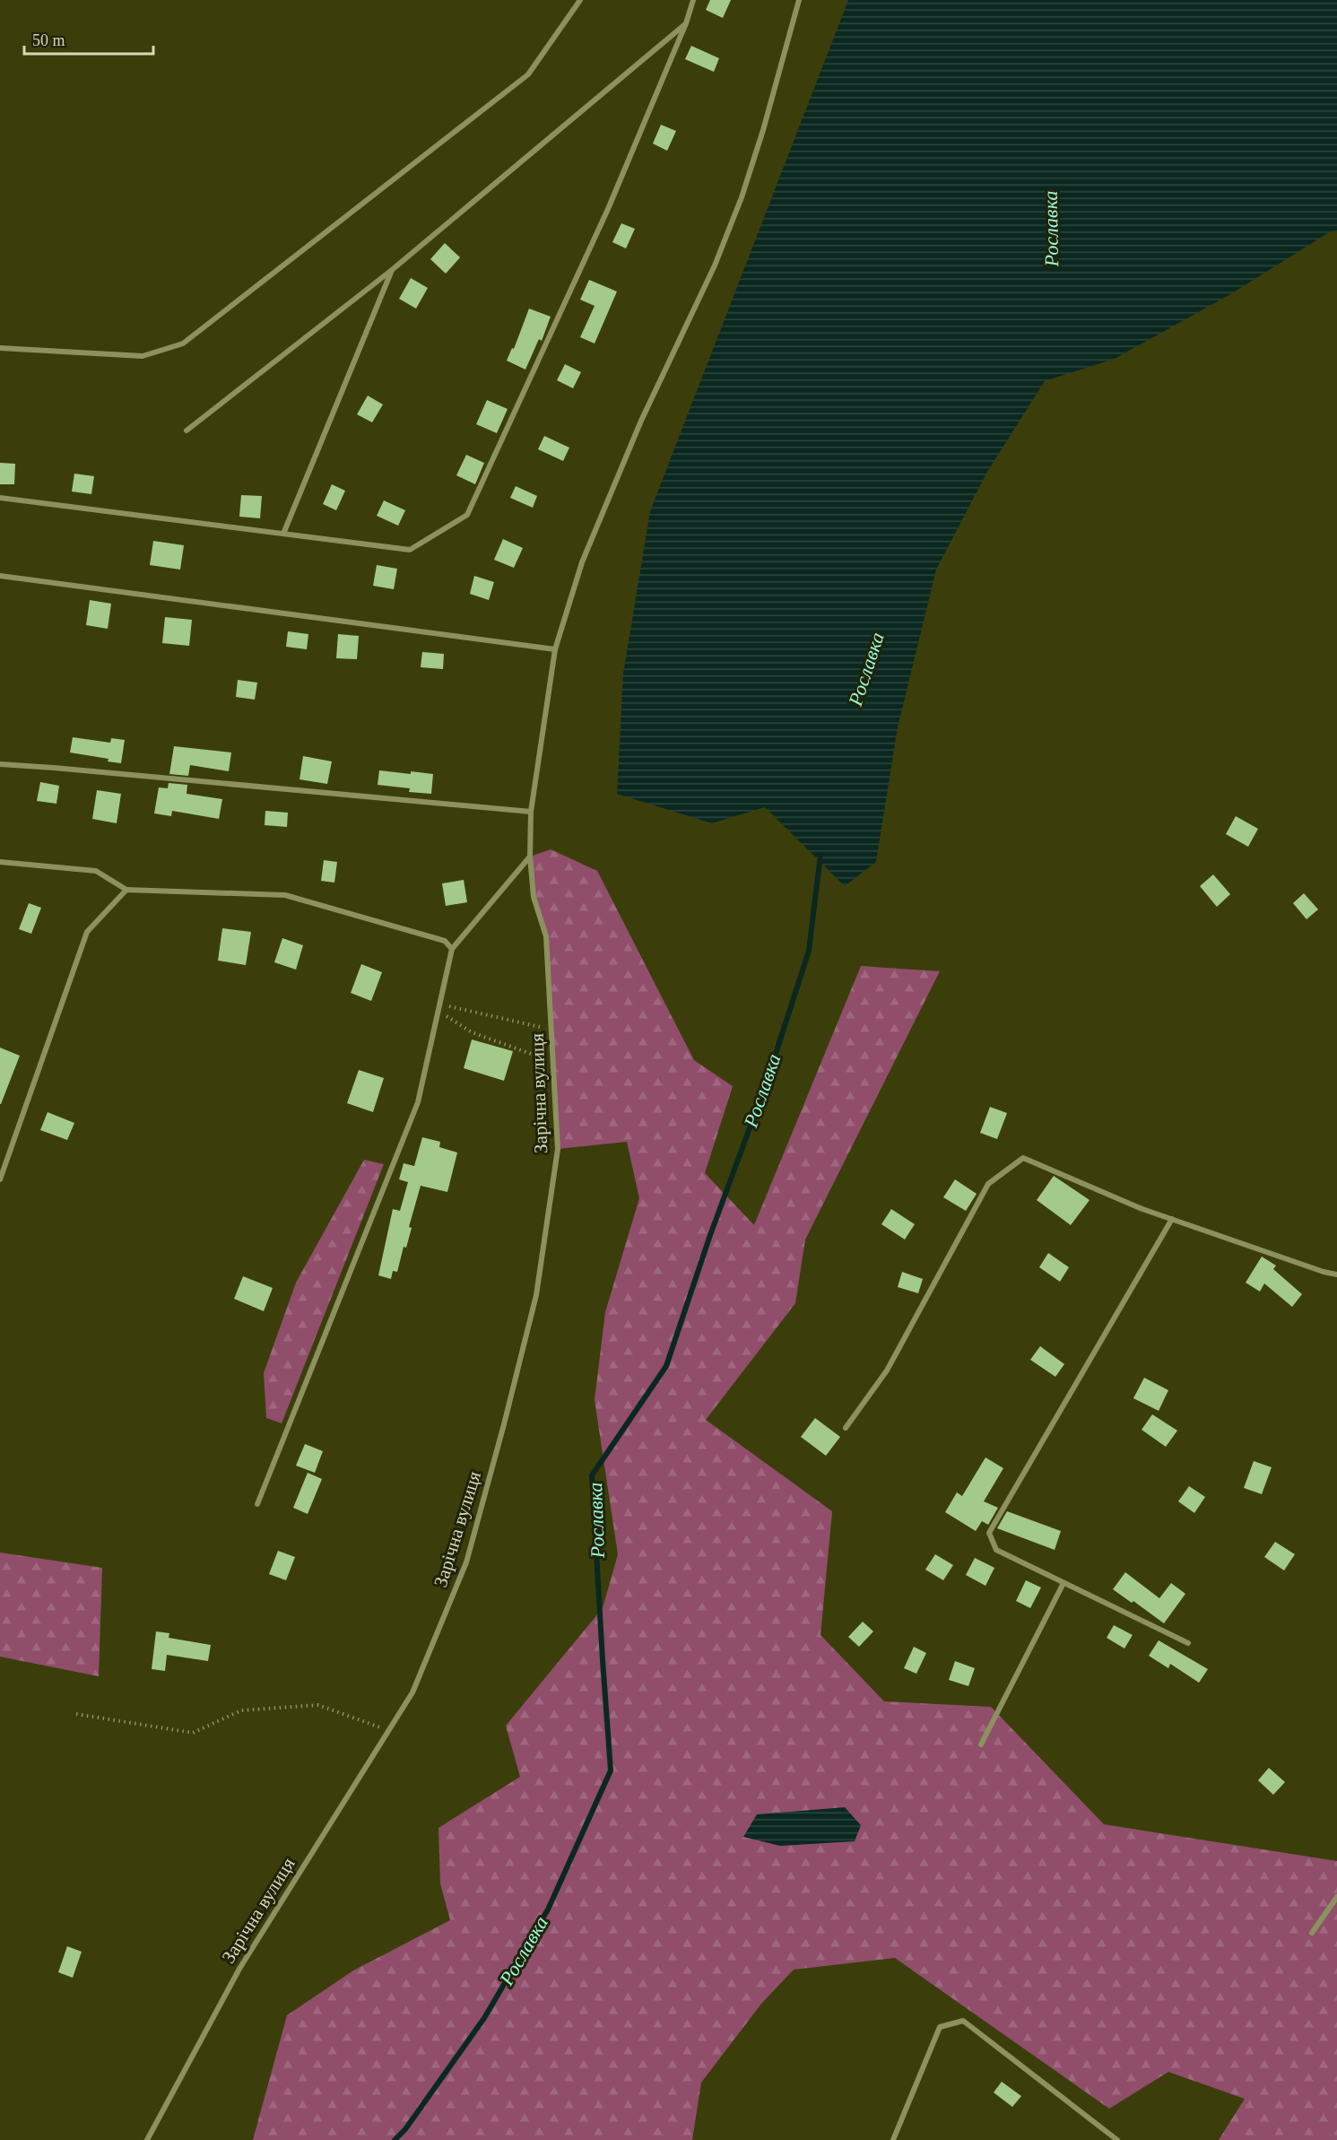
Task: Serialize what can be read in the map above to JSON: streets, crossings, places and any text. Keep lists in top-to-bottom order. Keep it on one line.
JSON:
{"streets":{"street":["Зарічна вулиця"]},"water":["Рославка"],"scale_bar":"50 m"}
